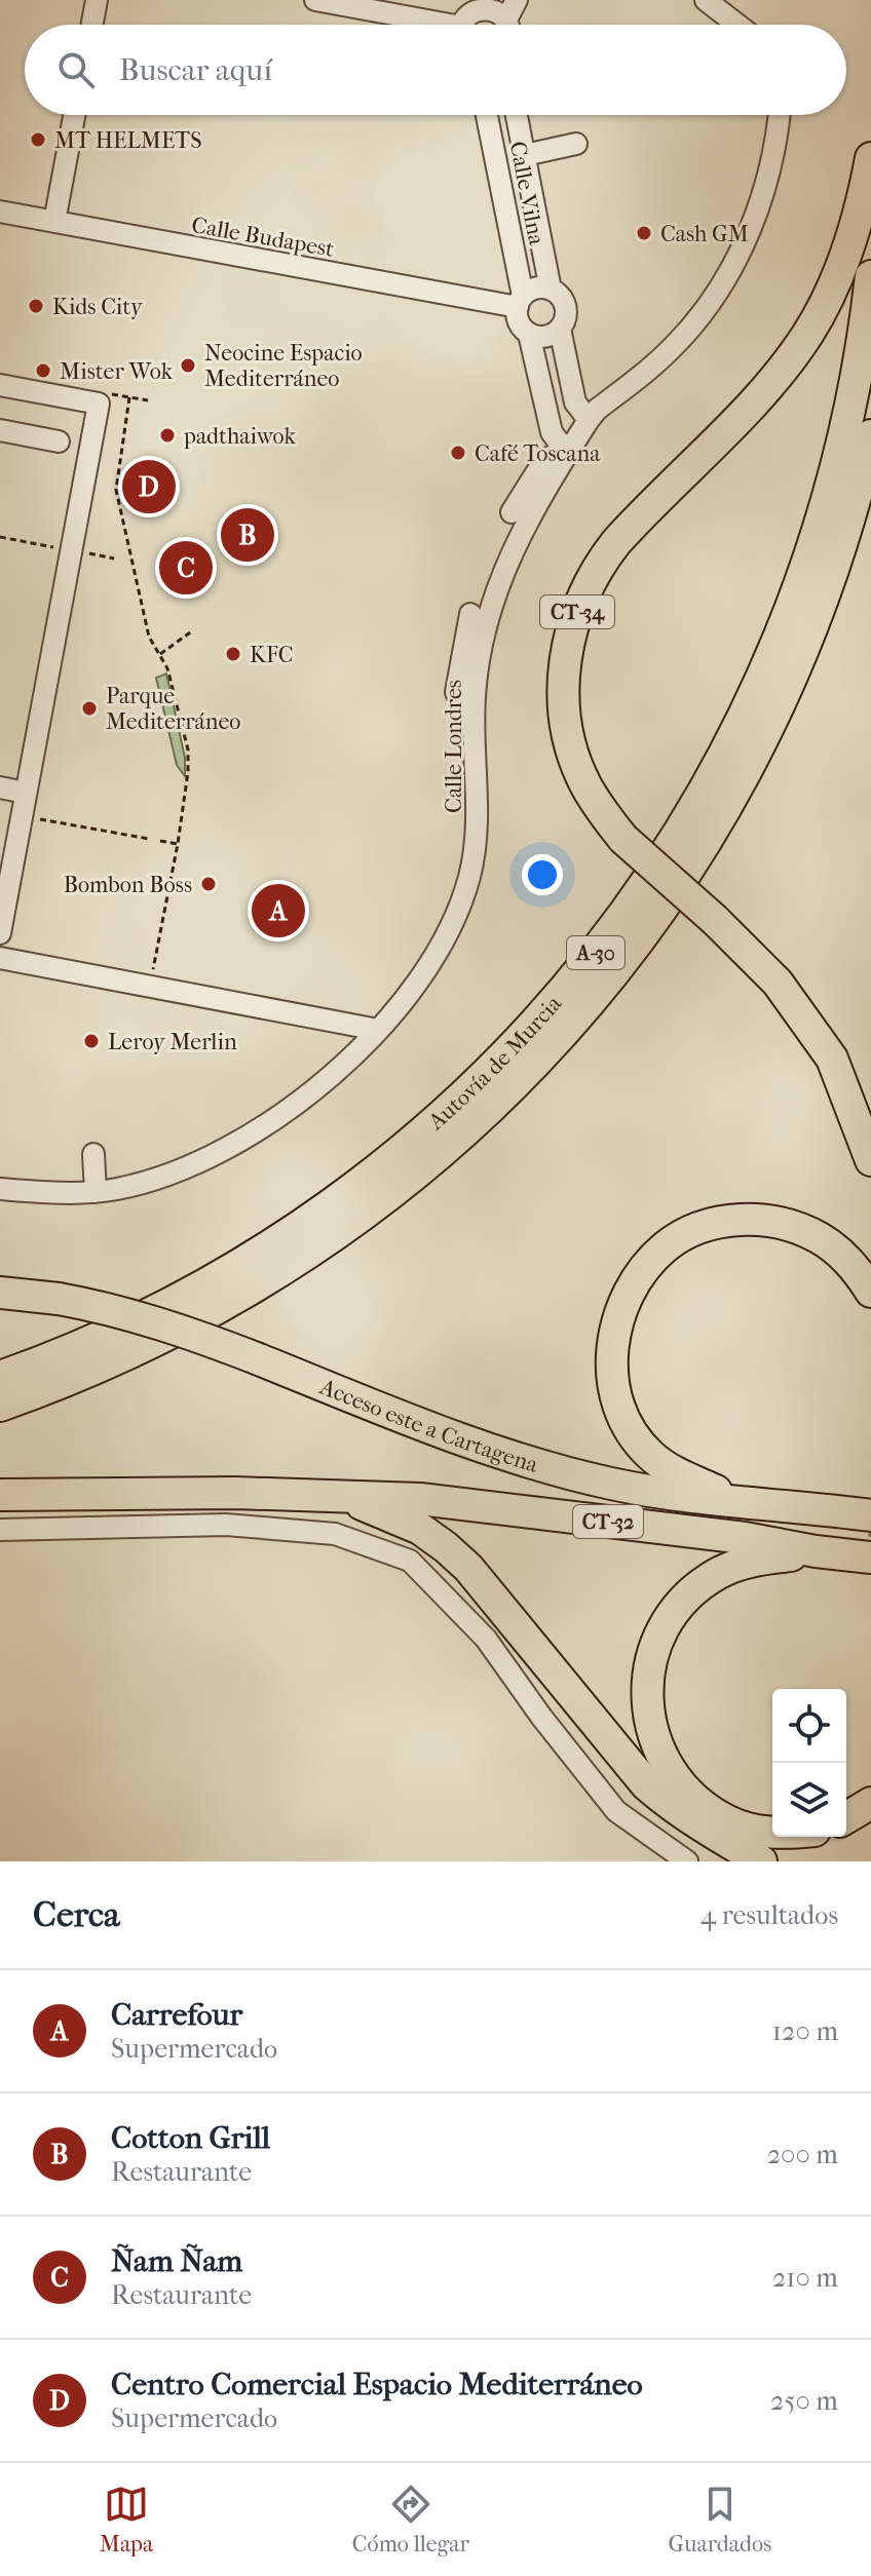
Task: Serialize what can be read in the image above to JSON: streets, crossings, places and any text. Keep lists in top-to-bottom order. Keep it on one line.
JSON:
{"streets":{"highway":["CT-34","A-30","Autovía de Murcia","Acceso este a Cartagena","CT-32"],"street":["Calle Vilna","Calle Budapest","Calle Londres"]},"crossings":[["Calle Vilna","Calle Budapest"]],"places":["MT HELMETS","Cash GM","Kids City","Neocine Espacio Mediterráneo","Mister Wok","padthaiwok","Café Toscana","KFC","Parque Mediterráneo","Bombon Boss","Leroy Merlin"],"page":{"search":"Buscar aquí","pins":["D","B","C","A"],"heading":["Cerca","4 resultados"],"list":[{"mark":"A","name":"Carrefour","note":"Supermercado","value":"120 m"},{"mark":"B","name":"Cotton Grill","note":"Restaurante","value":"200 m"},{"mark":"C","name":"Ñam Ñam","note":"Restaurante","value":"210 m"},{"mark":"D","name":"Centro Comercial Espacio Mediterráneo","note":"Supermercado","value":"250 m"}],"nav":["Mapa","Cómo llegar","Guardados"]}}
